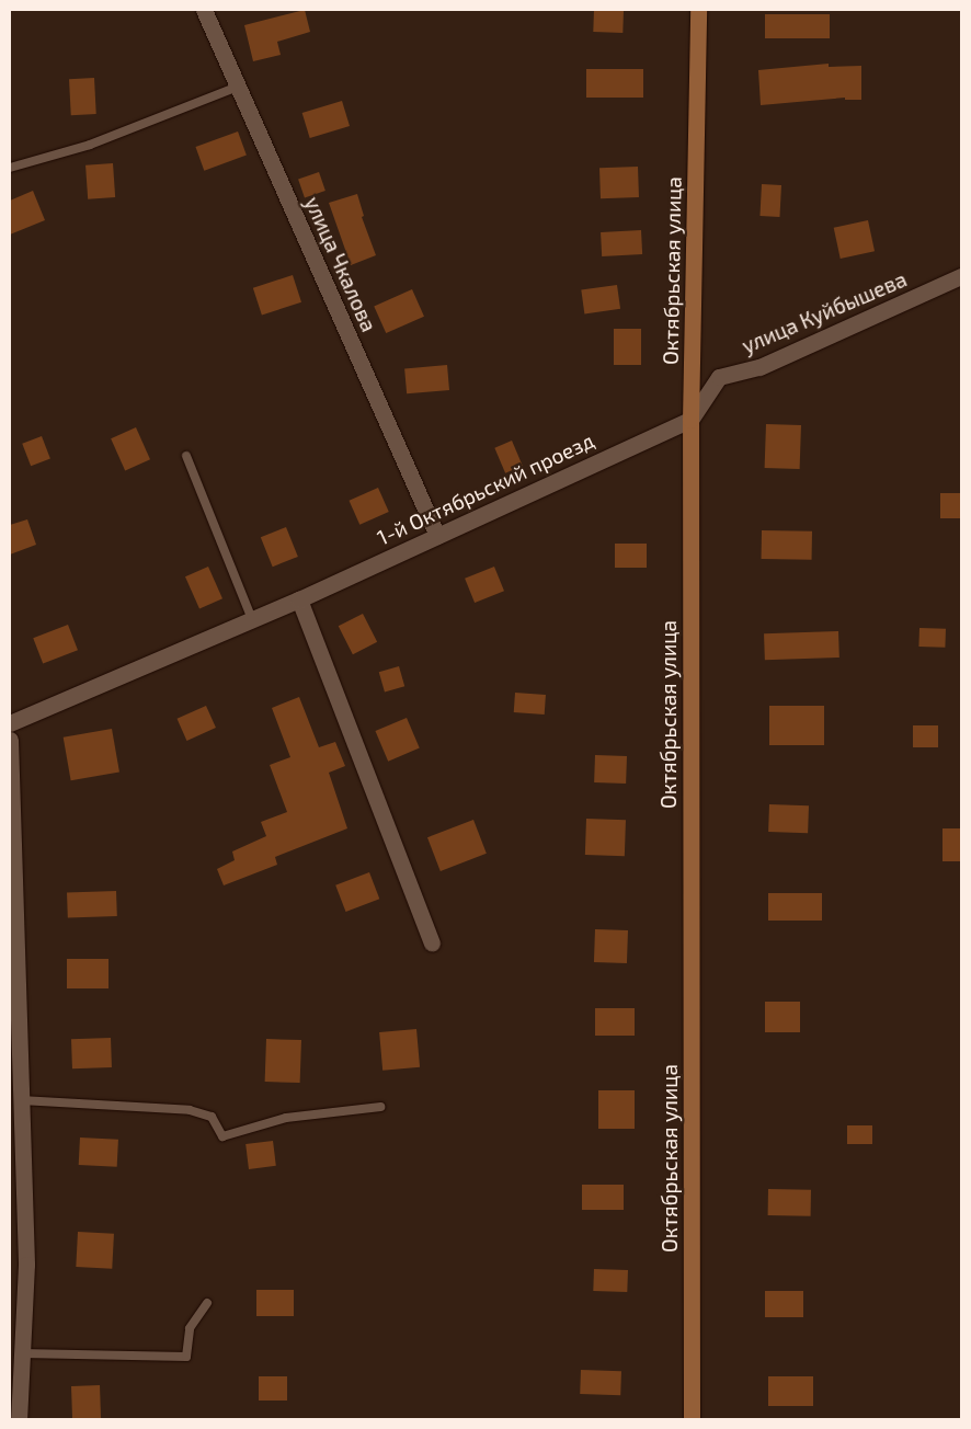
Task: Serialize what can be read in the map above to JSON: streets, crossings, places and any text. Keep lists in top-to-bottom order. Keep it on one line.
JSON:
{"streets":{"street":["улица Чкалова","Октябрьская улица","улица Куйбышева","1-й Октябрьский проезд"]},"crossings":[["улица Чкалова","1-й Октябрьский проезд"],["Октябрьская улица","улица Куйбышева"],["Октябрьская улица","1-й Октябрьский проезд"],["улица Куйбышева","1-й Октябрьский проезд"]]}
